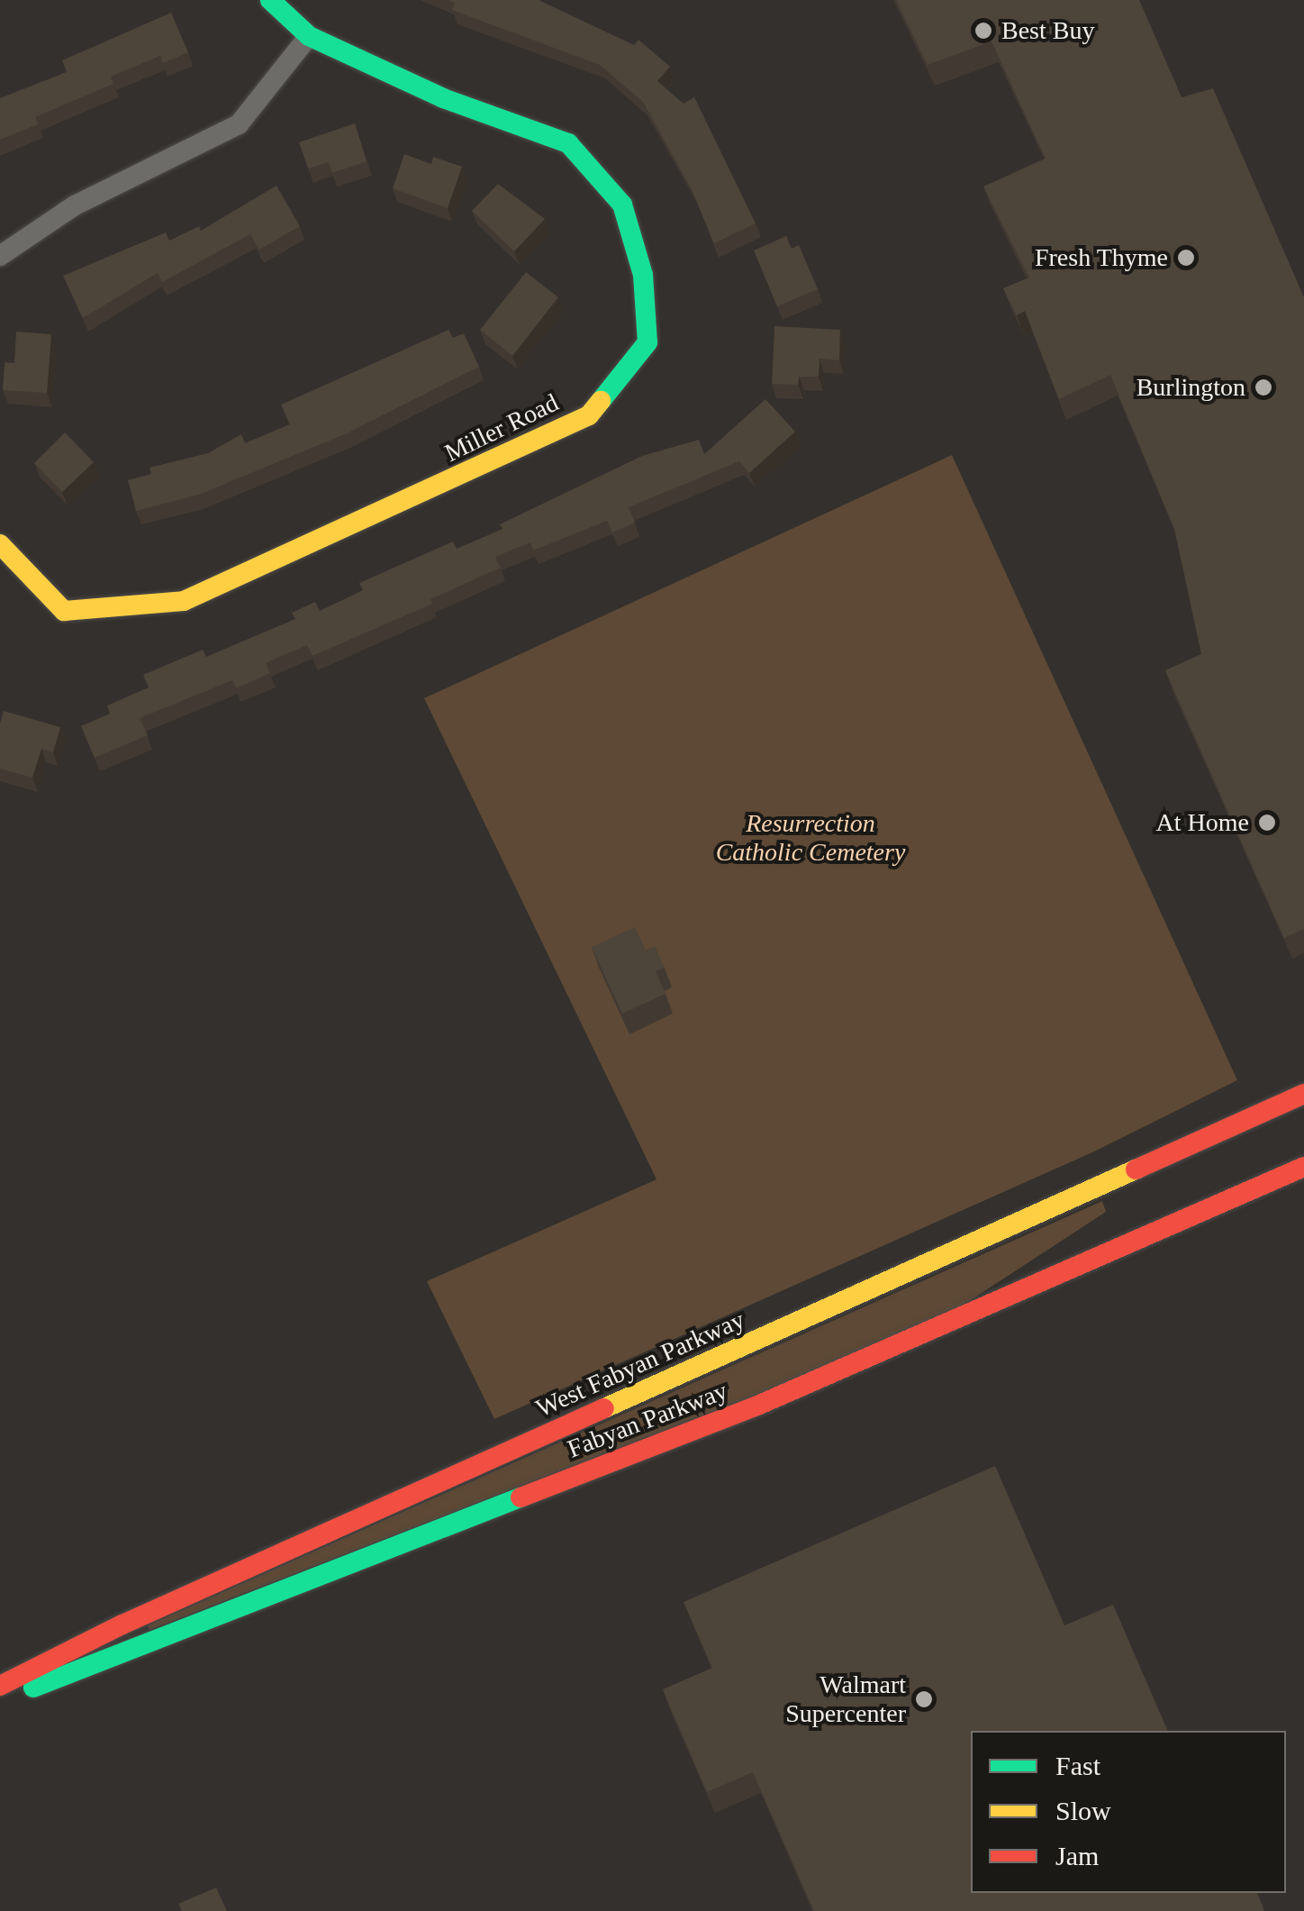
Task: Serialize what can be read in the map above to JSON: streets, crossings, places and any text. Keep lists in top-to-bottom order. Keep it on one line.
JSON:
{"streets":{"main road":["Miller Road","West Fabyan Parkway","Fabyan Parkway"]},"parks":["Resurrection Catholic Cemetery"],"places":["Best Buy","Fresh Thyme","Burlington","At Home","Walmart Supercenter"],"legend":["Fast","Slow","Jam"]}
